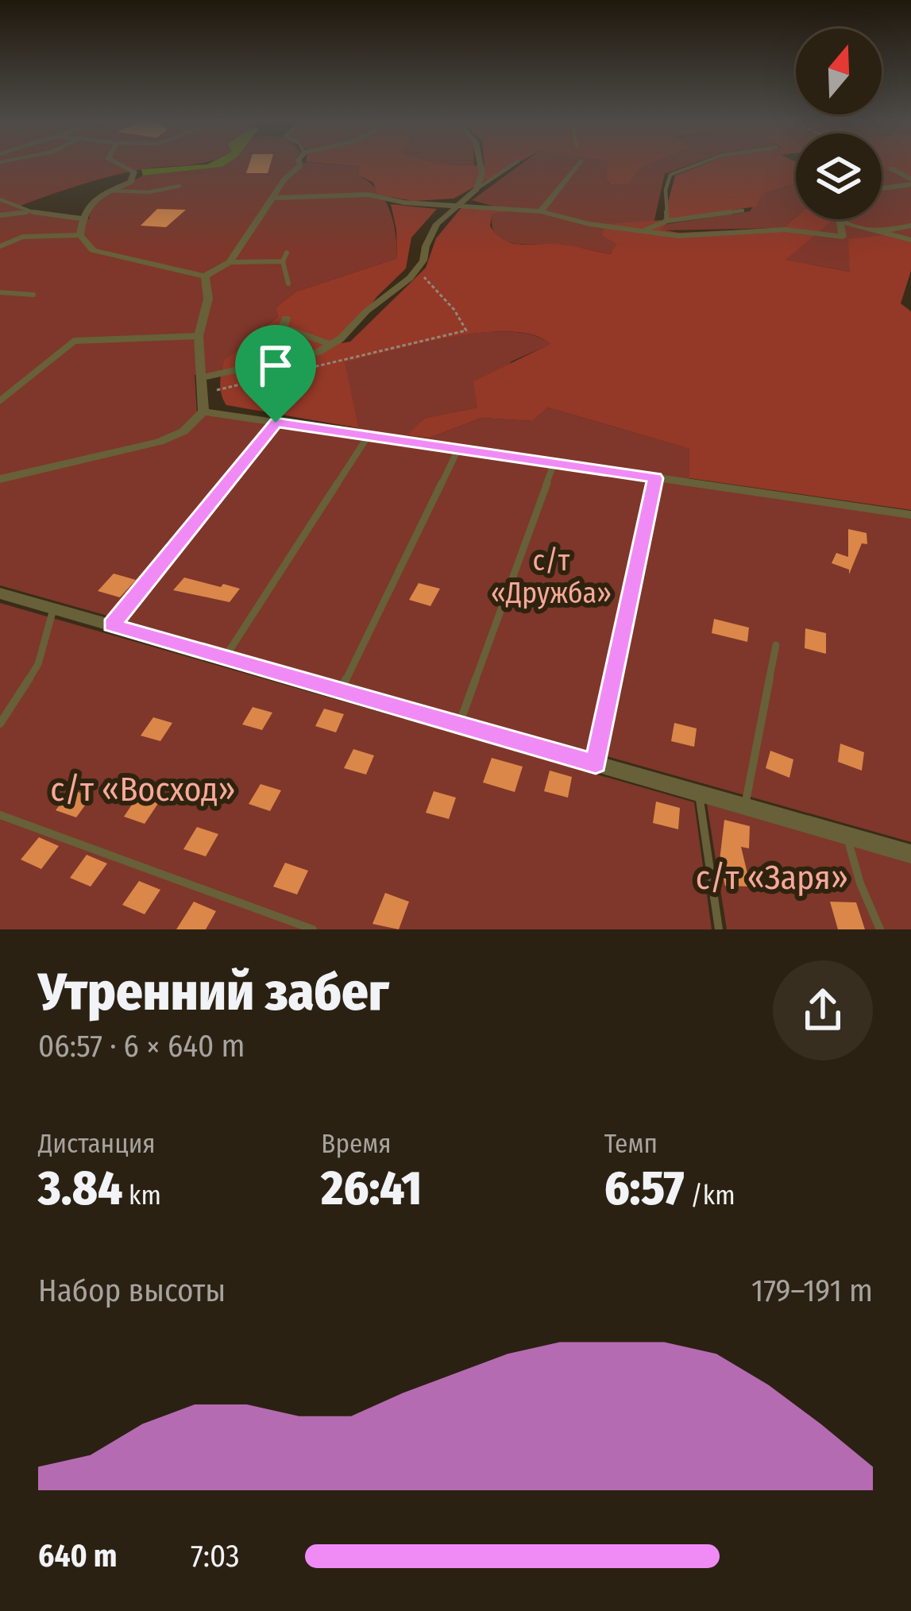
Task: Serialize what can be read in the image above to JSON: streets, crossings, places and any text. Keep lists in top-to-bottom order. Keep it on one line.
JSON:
{"parks":["с/т «Дружба»","с/т «Восход»","с/т «Заря»"],"north":"top","page":{"heading":["Утренний забег","06:57 · 6 × 640 m"],"stats":[["Дистанция","3.84 km"],["Время","26:41"],["Темп","6:57 /km"]],"chart":["Набор высоты","179–191 m"],"list":[{"name":"640 m","note":"7:03"}]}}
